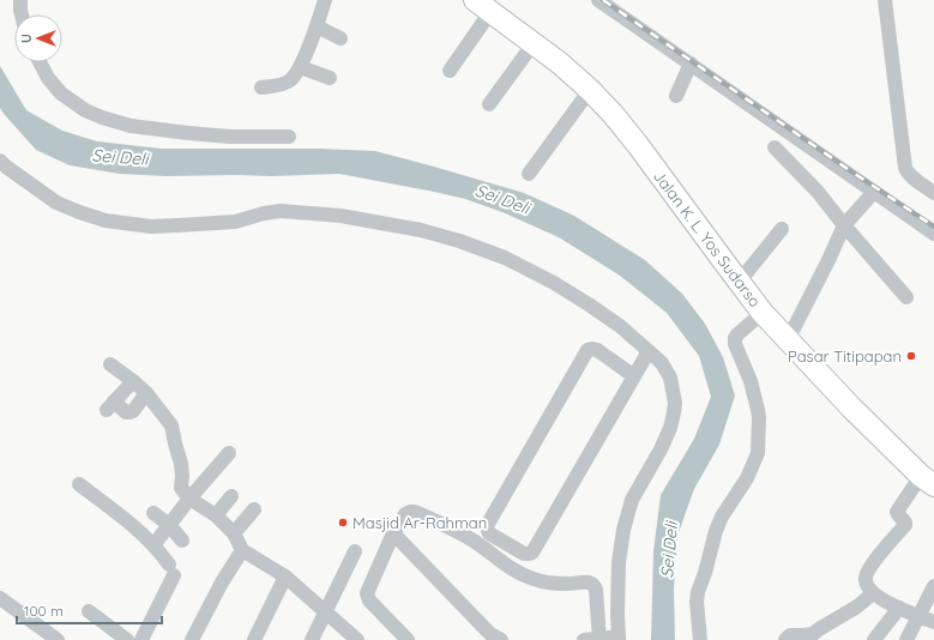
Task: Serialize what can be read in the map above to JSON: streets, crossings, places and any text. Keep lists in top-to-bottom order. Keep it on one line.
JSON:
{"streets":{"highway":["Jalan K. L. Yos Sudarso"]},"water":["Sei Deli"],"places":["Pasar Titipapan","Masjid Ar-Rahman"],"scale_bar":"100 m","north":"left"}
